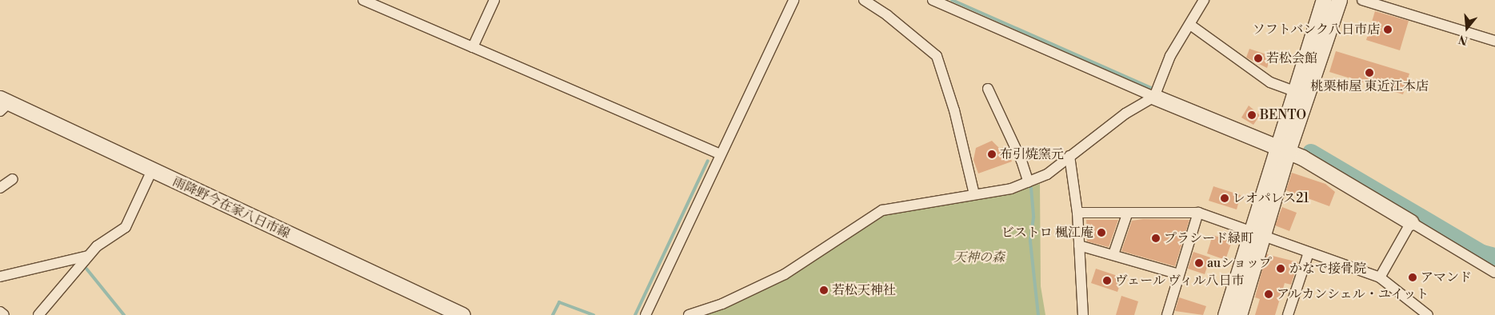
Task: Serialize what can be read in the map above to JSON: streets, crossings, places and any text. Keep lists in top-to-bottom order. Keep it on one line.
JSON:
{"streets":{"street":["雨降野今在家八日市線"]},"parks":["天神の森"],"places":["ソフトバンク八日市店","若松会館","桃栗柿屋 東近江本店","BENTO","布引焼窯元","レオパレス21","ビストロ 楓江庵","プラシード緑町","auショップ","かなで接骨院","アマンド","ヴェール ヴィル八日市","若松天神社","アルカンシェル・ユイット"],"north":"bottom"}
